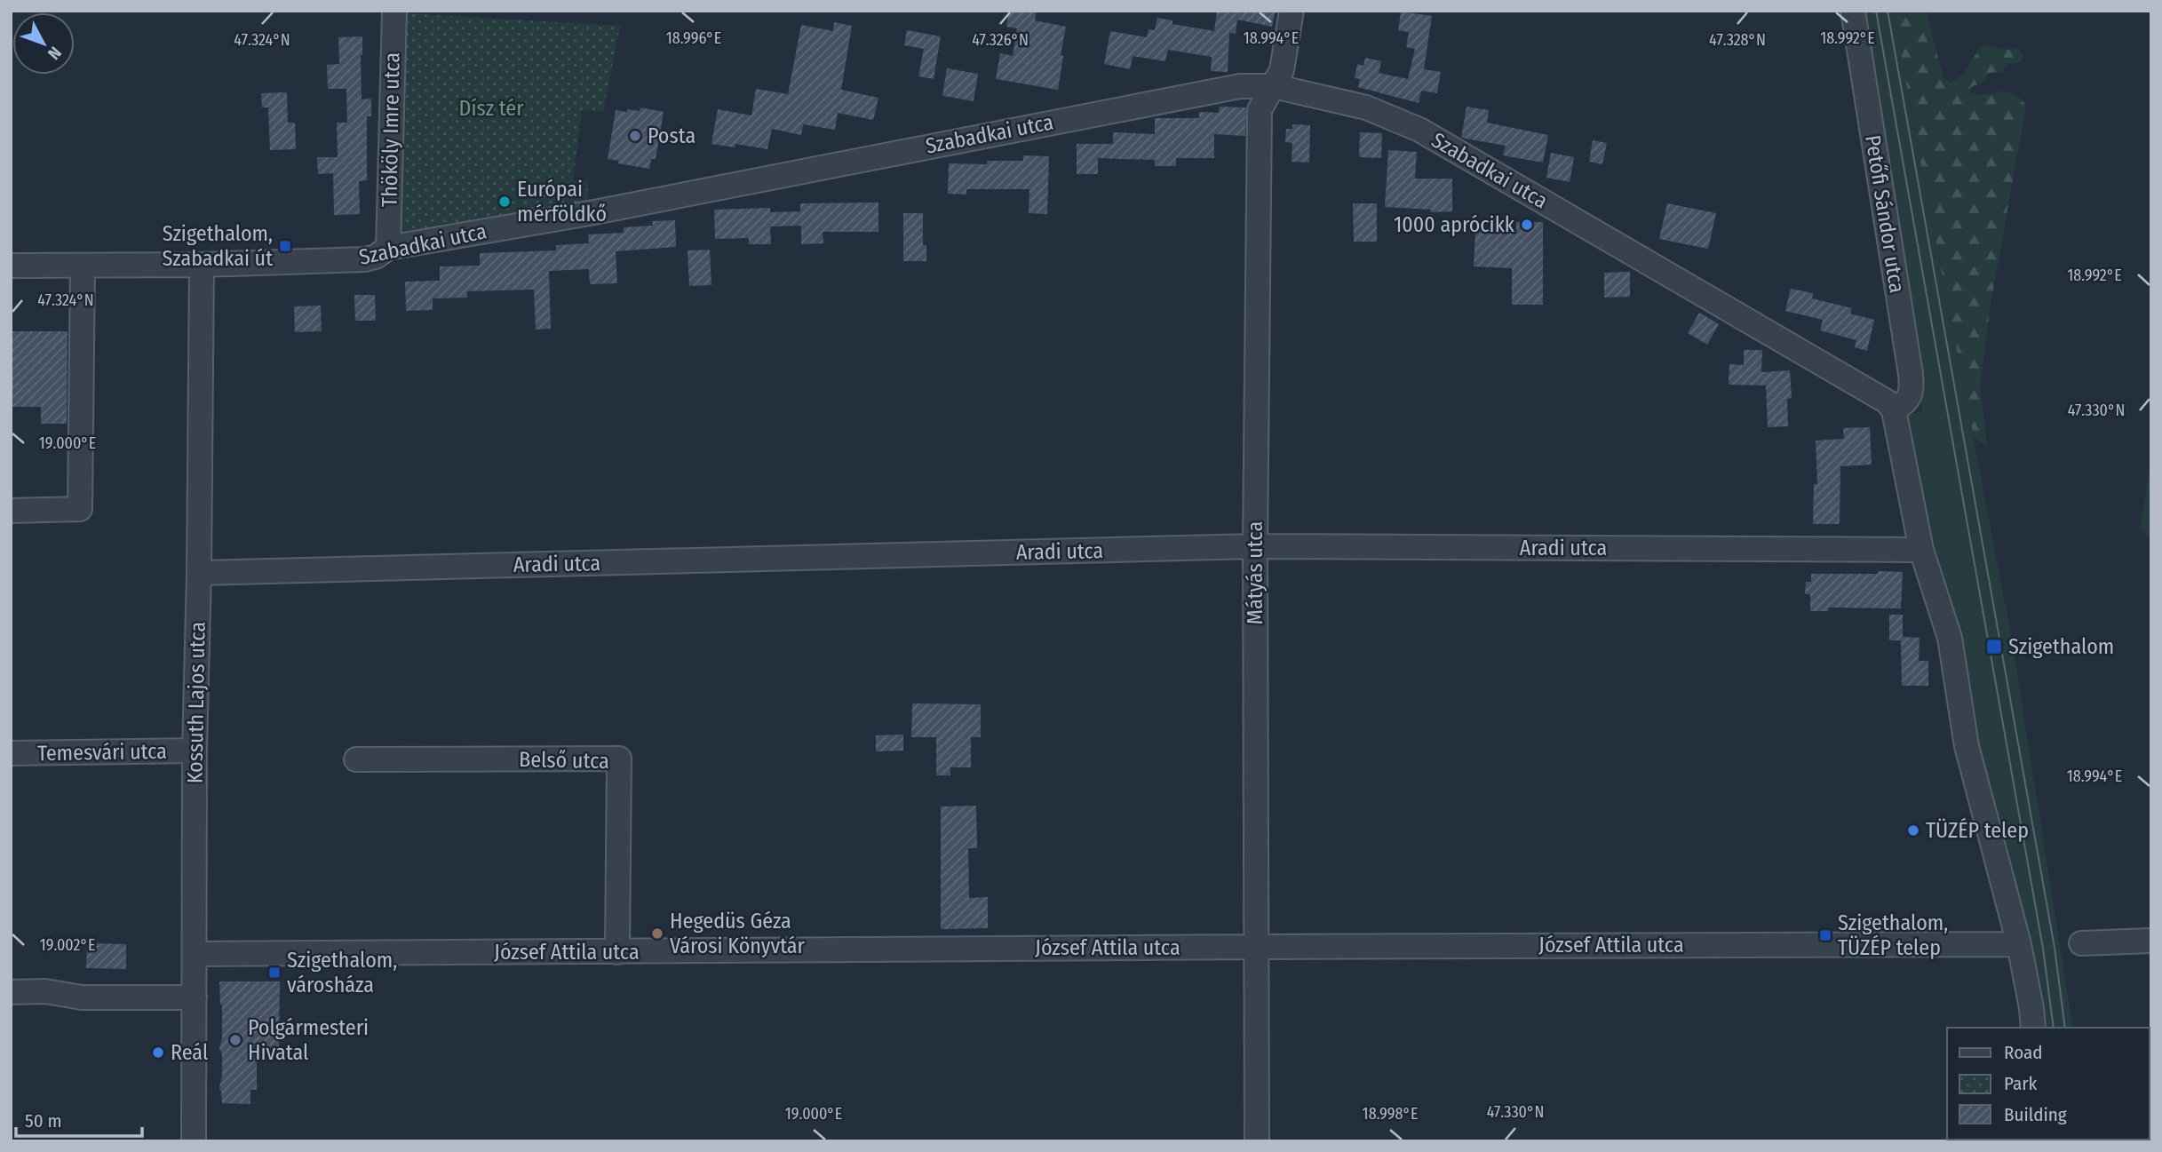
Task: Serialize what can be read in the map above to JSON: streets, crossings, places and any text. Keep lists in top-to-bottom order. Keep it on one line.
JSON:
{"streets":{"street":["Thököly Imre utca","Szabadkai utca","Petőfi Sándor utca","Aradi utca","Mátyás utca","Kossuth Lajos utca","Temesvári utca","Belső utca","József Attila utca"]},"crossings":[["Thököly Imre utca","Szabadkai utca"],["Szabadkai utca","Petőfi Sándor utca"],["Szabadkai utca","Mátyás utca"],["Szabadkai utca","Kossuth Lajos utca"],["Aradi utca","Mátyás utca"],["Aradi utca","Kossuth Lajos utca"],["Mátyás utca","József Attila utca"],["Kossuth Lajos utca","Temesvári utca"],["Kossuth Lajos utca","József Attila utca"],["Belső utca","József Attila utca"]],"parks":["Dísz tér"],"places":{"other":["Posta","Európai mérföldkő","1000 aprócikk","TÜZÉP telep","Hegedüs Géza Városi Könyvtár","Polgármesteri Hivatal","Reál"],"transit":["Szigethalom, Szabadkai út","Szigethalom","Szigethalom, TÜZÉP telep","Szigethalom, városháza"]},"legend":["Road","Park","Building"],"scale_bar":"50 m","north":"bottom right","coordinates":["18.996°E","18.994°E","18.992°E","47.324°N","47.326°N","47.328°N","47.330°N","19.000°E","19.002°E","18.998°E"]}
